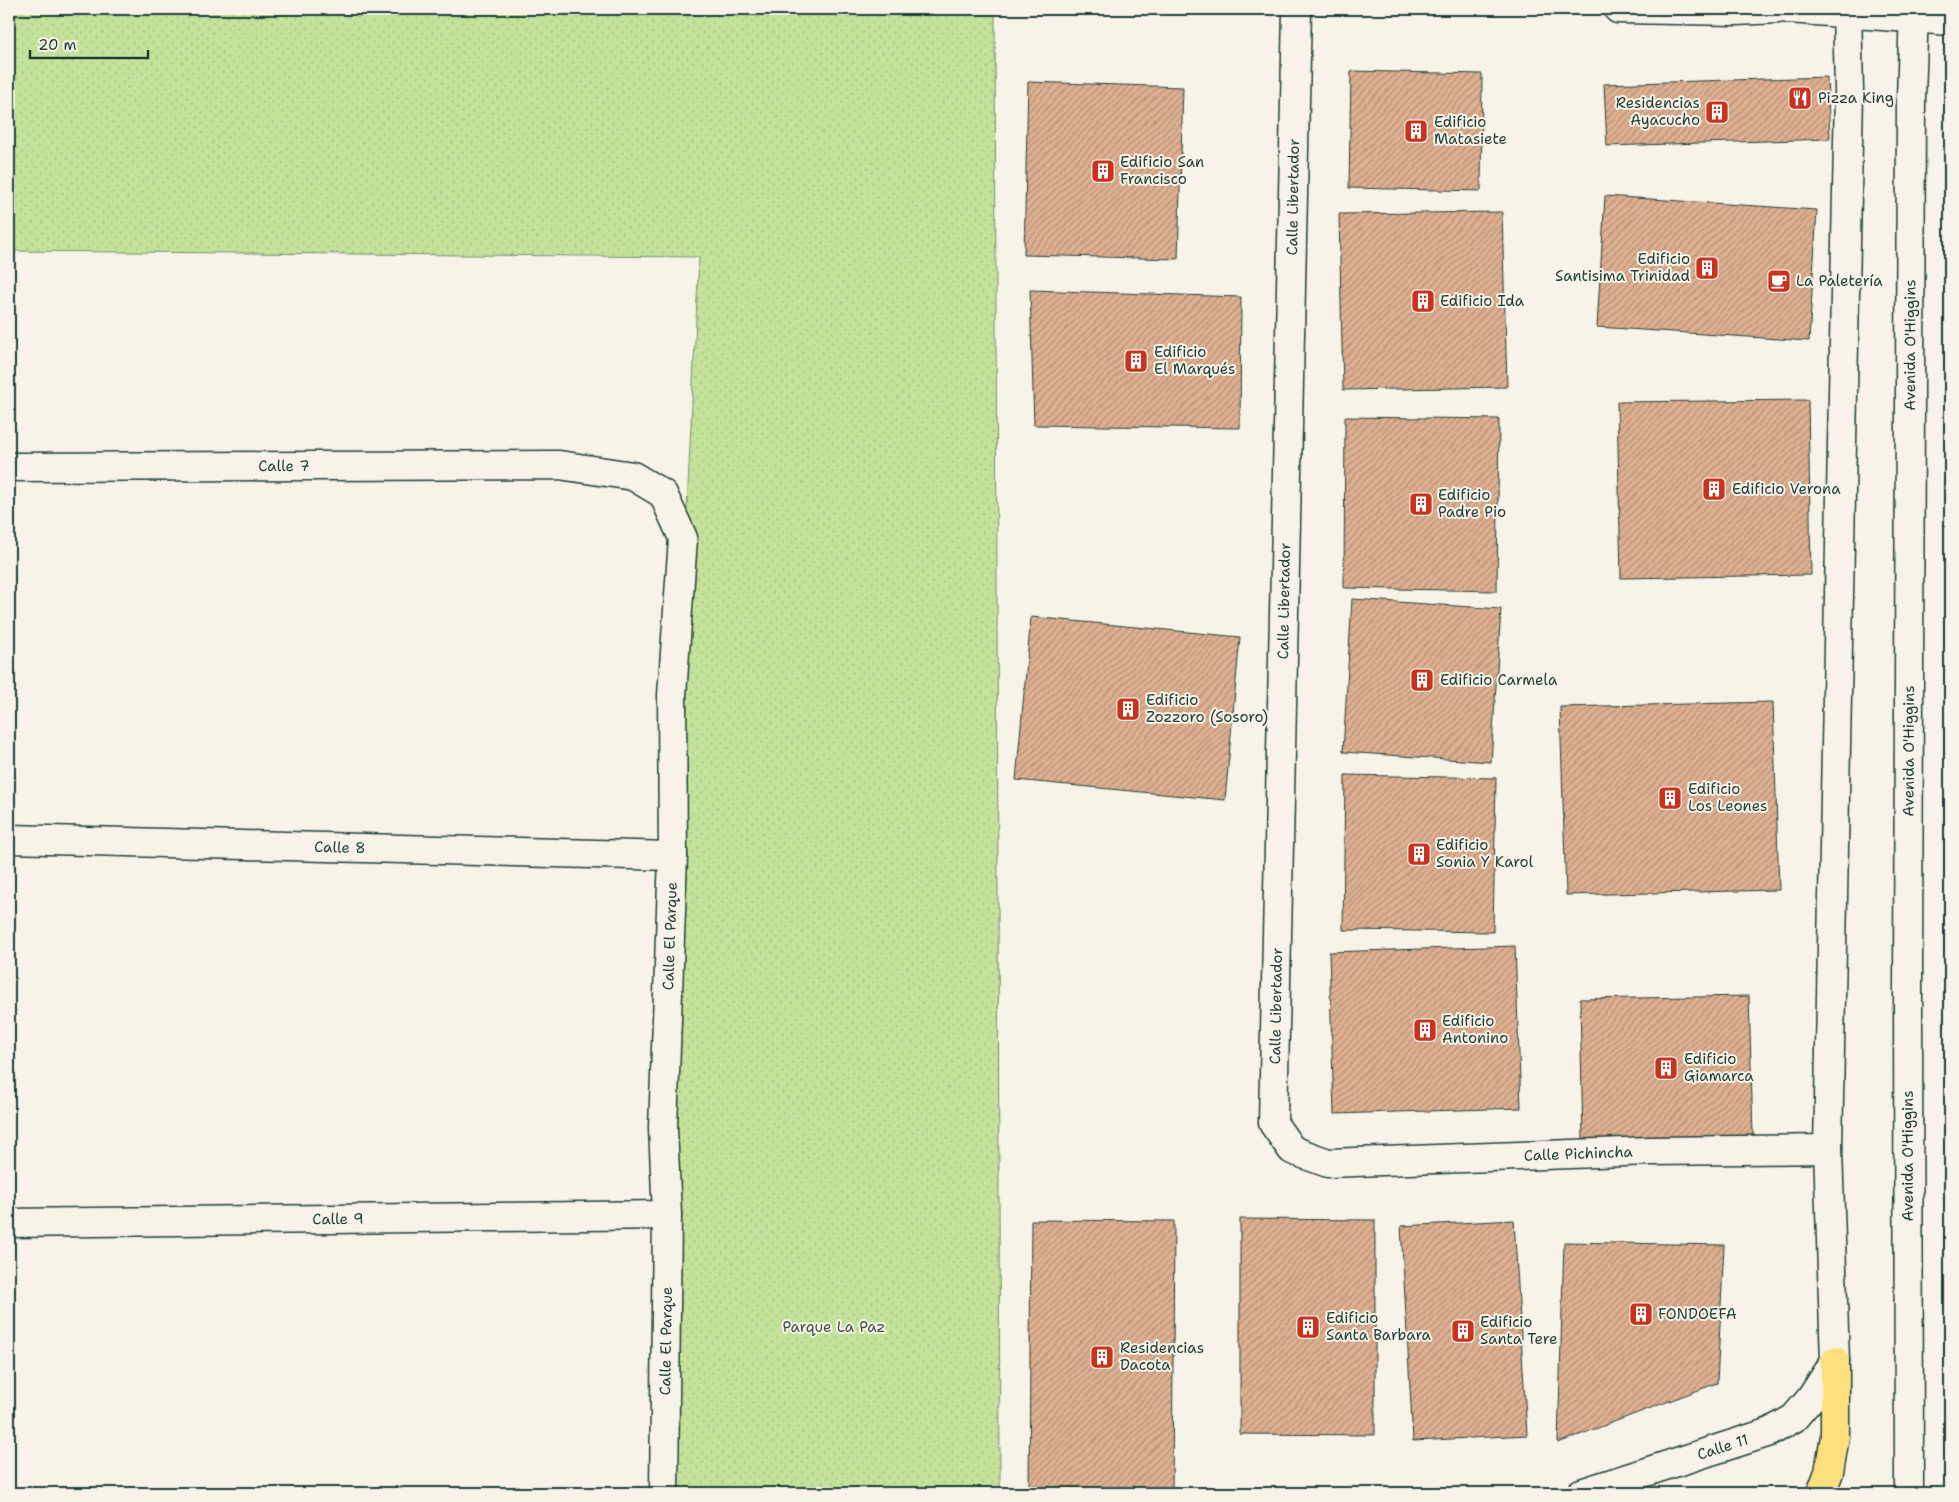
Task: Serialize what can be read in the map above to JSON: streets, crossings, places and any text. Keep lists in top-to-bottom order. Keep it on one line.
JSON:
{"streets":{"street":["Calle Libertador","Avenida O'Higgins","Calle 7","Calle 8","Calle El Parque","Calle Pichincha","Calle 9","Calle 11"]},"crossings":[["Calle Libertador","Calle Pichincha"],["Calle 7","Calle El Parque"],["Calle 8","Calle El Parque"],["Calle El Parque","Calle 9"]],"parks":["Parque La Paz"],"places":{"restaurant":["Pizza King"],"building":["Residencias Ayacucho","Edificio Matasiete","Edificio San Francisco","Edificio Santisima Trinidad","Edificio Ida","Edificio El Marqués","Edificio Verona","Edificio Padre Pio","Edificio Carmela","Edificio Zozzoro (Sosoro)","Edificio Los Leones","Edificio Sonia Y Karol","Edificio Antonino","Edificio Giamarca","FONDOEFA","Edificio Santa Barbara","Edificio Santa Tere","Residencias Dacota"],"cafe":["La Paletería"]},"scale_bar":"20 m"}
